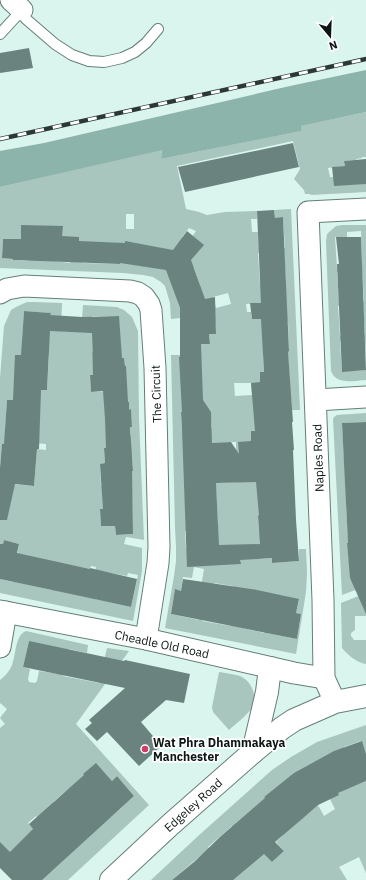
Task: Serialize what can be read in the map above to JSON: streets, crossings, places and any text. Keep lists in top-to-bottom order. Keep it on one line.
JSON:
{"streets":{"main road":["Edgeley Road"],"street":["The Circuit","Naples Road","Cheadle Old Road"]},"crossings":[["The Circuit","Cheadle Old Road"],["Naples Road","Cheadle Old Road"],["Naples Road","Edgeley Road"]],"places":["Wat Phra Dhammakaya Manchester"],"north":"bottom"}
